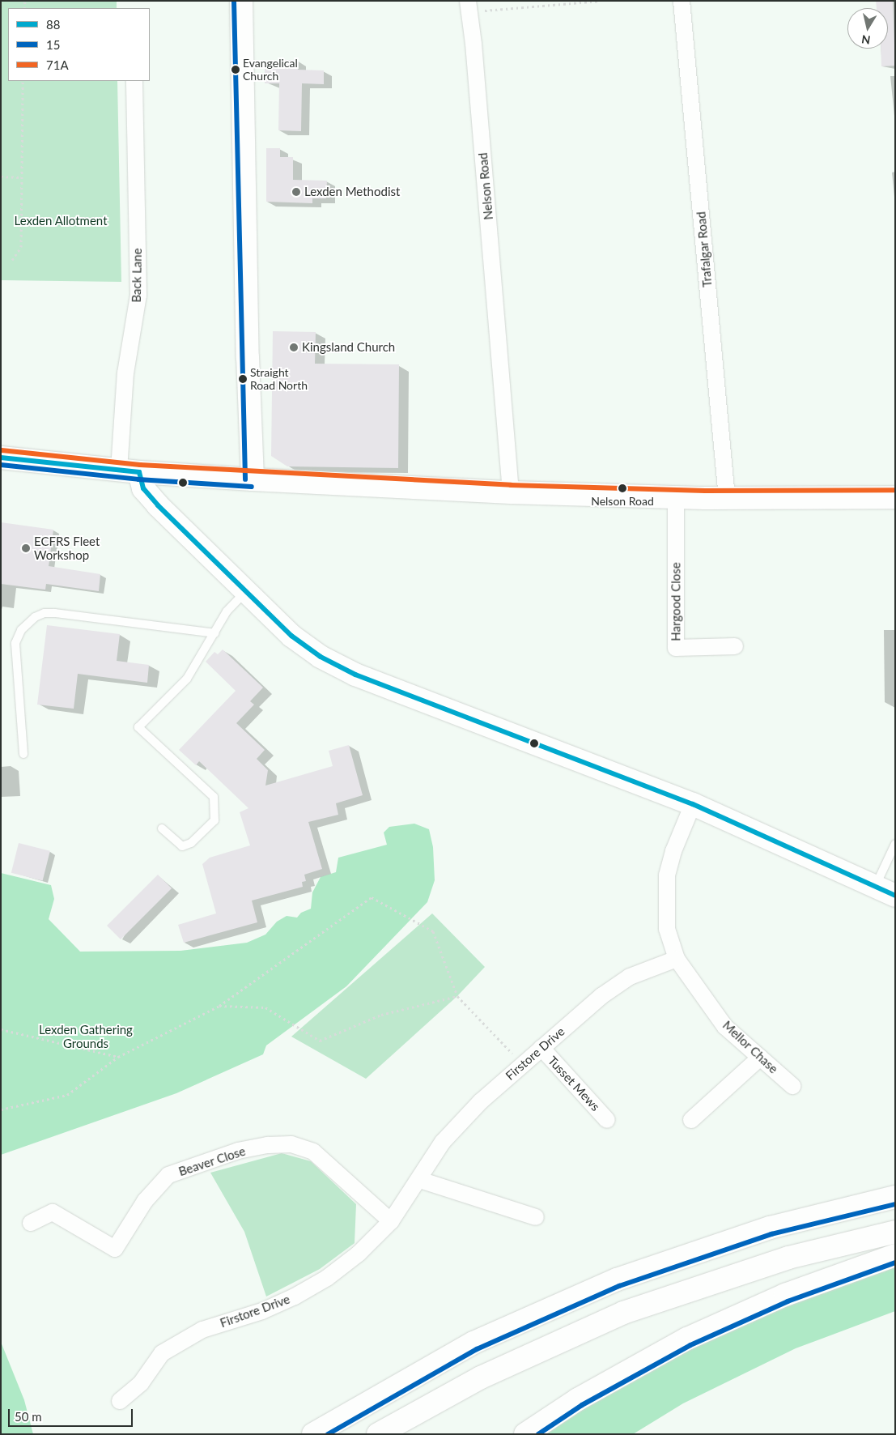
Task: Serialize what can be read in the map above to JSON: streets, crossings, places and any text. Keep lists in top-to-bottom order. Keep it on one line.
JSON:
{"streets":{"street":["Nelson Road","Trafalgar Road","Back Lane","Hargood Close","Mellor Chase","Firstore Drive","Tusset Mews","Beaver Close"]},"crossings":[["Mellor Chase","Firstore Drive"],["Firstore Drive","Tusset Mews"],["Firstore Drive","Beaver Close"]],"parks":["Lexden Allotment","Lexden Gathering Grounds"],"places":["Evangelical Church","Lexden Methodist","Kingsland Church","Straight Road North","Nelson Road","ECFRS Fleet Workshop"],"lines":["transit line 15","transit line 71A","transit line 88"],"legend":["88","15","71A"],"scale_bar":"50 m","north":"bottom"}
